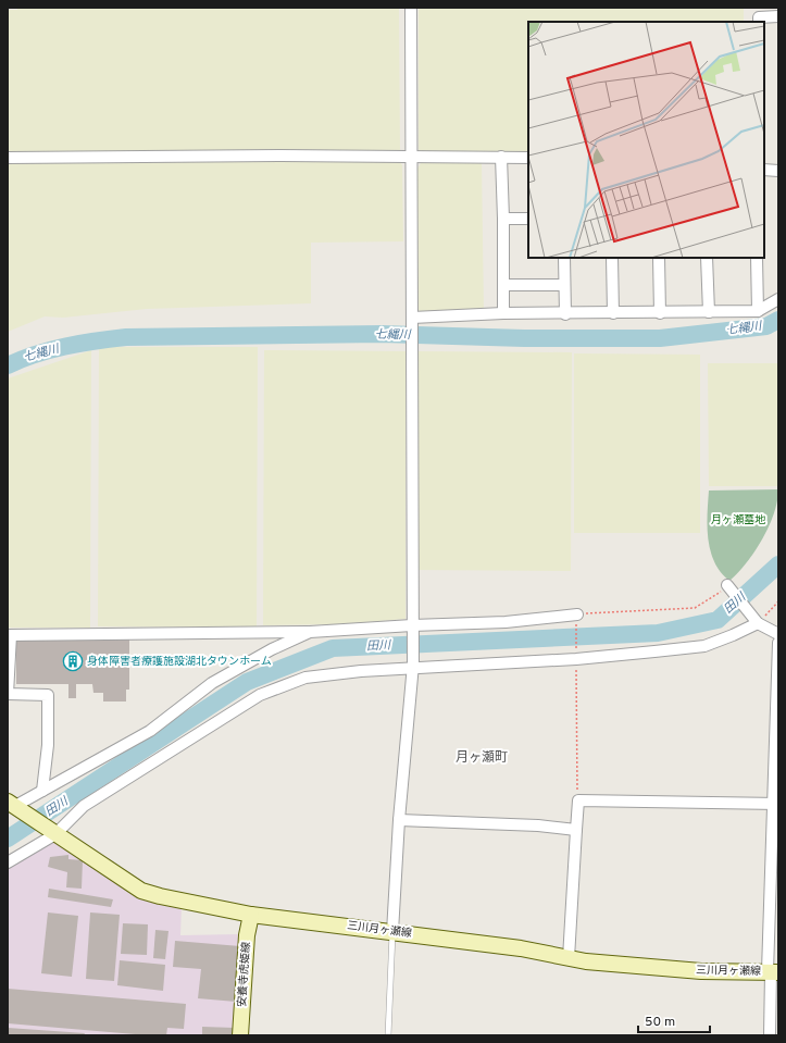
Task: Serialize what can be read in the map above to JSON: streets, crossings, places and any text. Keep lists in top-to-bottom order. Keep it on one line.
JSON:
{"streets":{"main road":["三川月ヶ瀬線","安養寺虎姫線"]},"crossings":[["三川月ヶ瀬線","安養寺虎姫線"]],"districts":["月ヶ瀬町"],"water":["七縄川","田川"],"parks":["月ヶ瀬墓地"],"places":{"building":["身体障害者療護施設湖北タウンホーム"]},"scale_bar":"50 m"}
